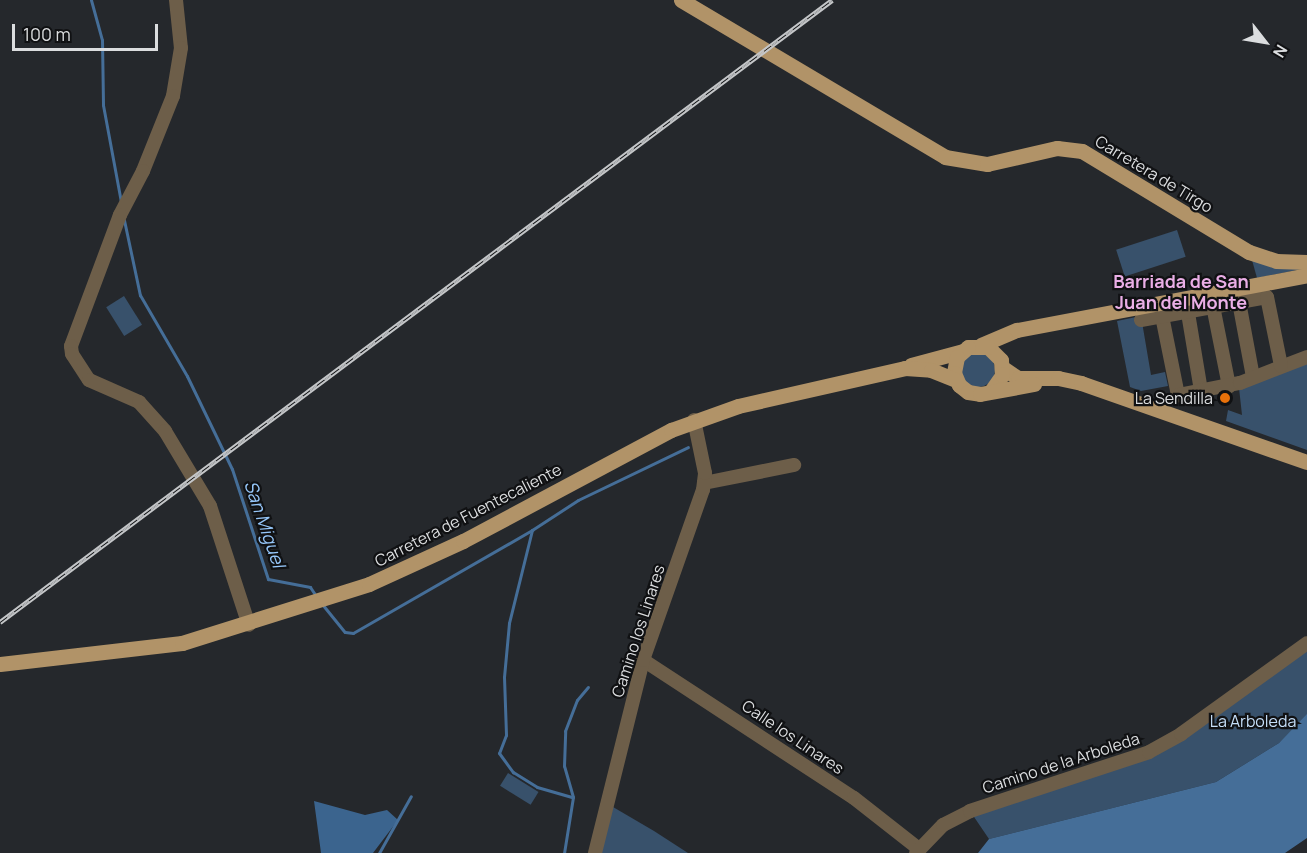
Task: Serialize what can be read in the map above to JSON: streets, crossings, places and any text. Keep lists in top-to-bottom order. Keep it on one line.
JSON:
{"streets":{"main road":["Carretera de Tirgo","Carretera de Fuentecaliente"],"street":["Camino los Linares","Calle los Linares","Camino de la Arboleda"]},"crossings":[["Carretera de Fuentecaliente","Camino los Linares"],["Camino los Linares","Calle los Linares"],["Calle los Linares","Camino de la Arboleda"]],"districts":["Barriada de San Juan del Monte"],"water":["San Miguel"],"parks":["La Arboleda"],"places":["La Sendilla"],"scale_bar":"100 m","north":"bottom right"}
